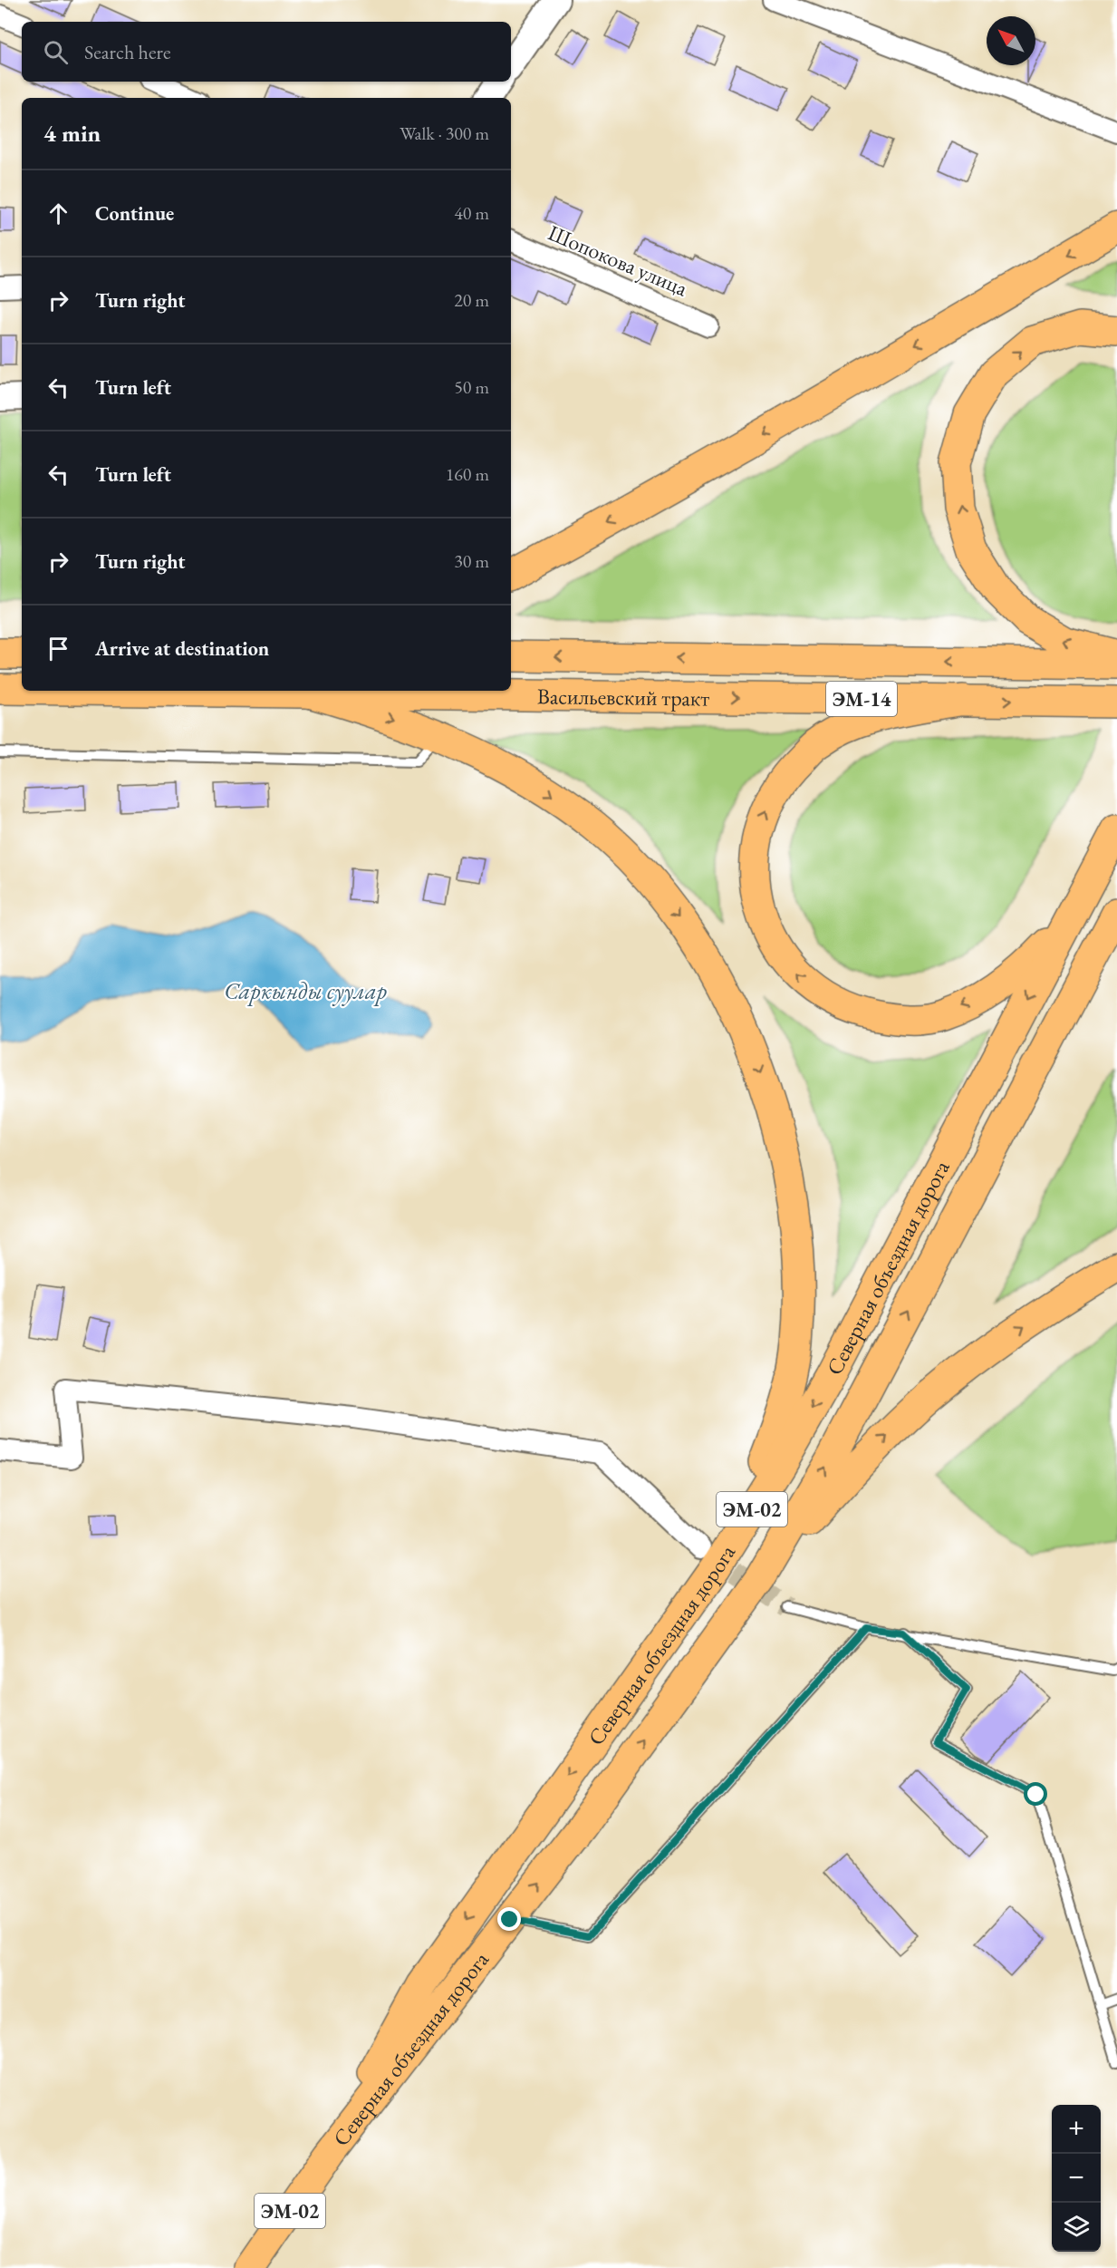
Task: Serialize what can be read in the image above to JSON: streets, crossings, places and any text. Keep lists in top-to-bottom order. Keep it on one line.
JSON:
{"streets":{"main road":["Васильевский тракт","ЭМ-14","Северная объездная дорога","ЭМ-02"],"street":["Шопокова улица"]},"water":["Саркынды суулар"],"north":"top left","page":{"search":"Search here","heading":["4 min","Walk · 300 m"],"list":[["Continue","40 m"],["Turn right","20 m"],["Turn left","50 m"],["Turn left","160 m"],["Turn right","30 m"],"Arrive at destination"],"map_buttons":["+","−"]}}
